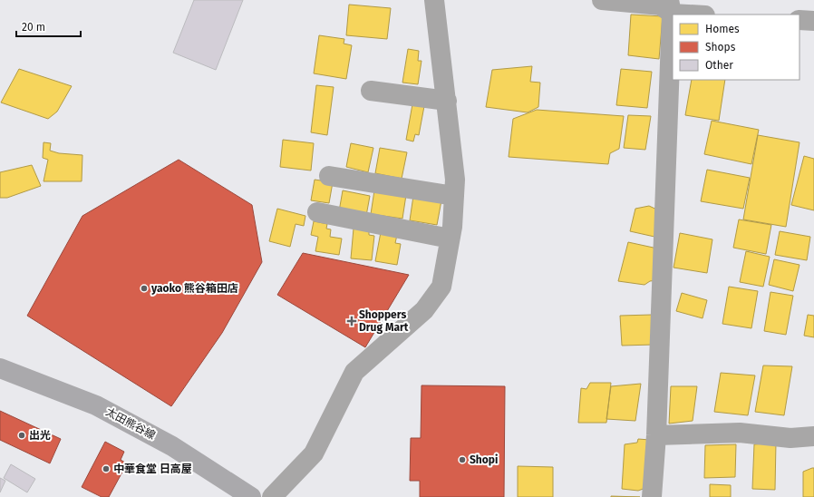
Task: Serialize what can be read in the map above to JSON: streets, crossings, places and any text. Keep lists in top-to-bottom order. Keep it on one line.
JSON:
{"streets":{"main road":["太田熊谷線"]},"places":{"other":["yaoko 熊谷箱田店","出光","Shopi","中華食堂 日高屋"],"health":["Shoppers Drug Mart"]},"legend":["Homes","Shops","Other"],"scale_bar":"20 m"}
